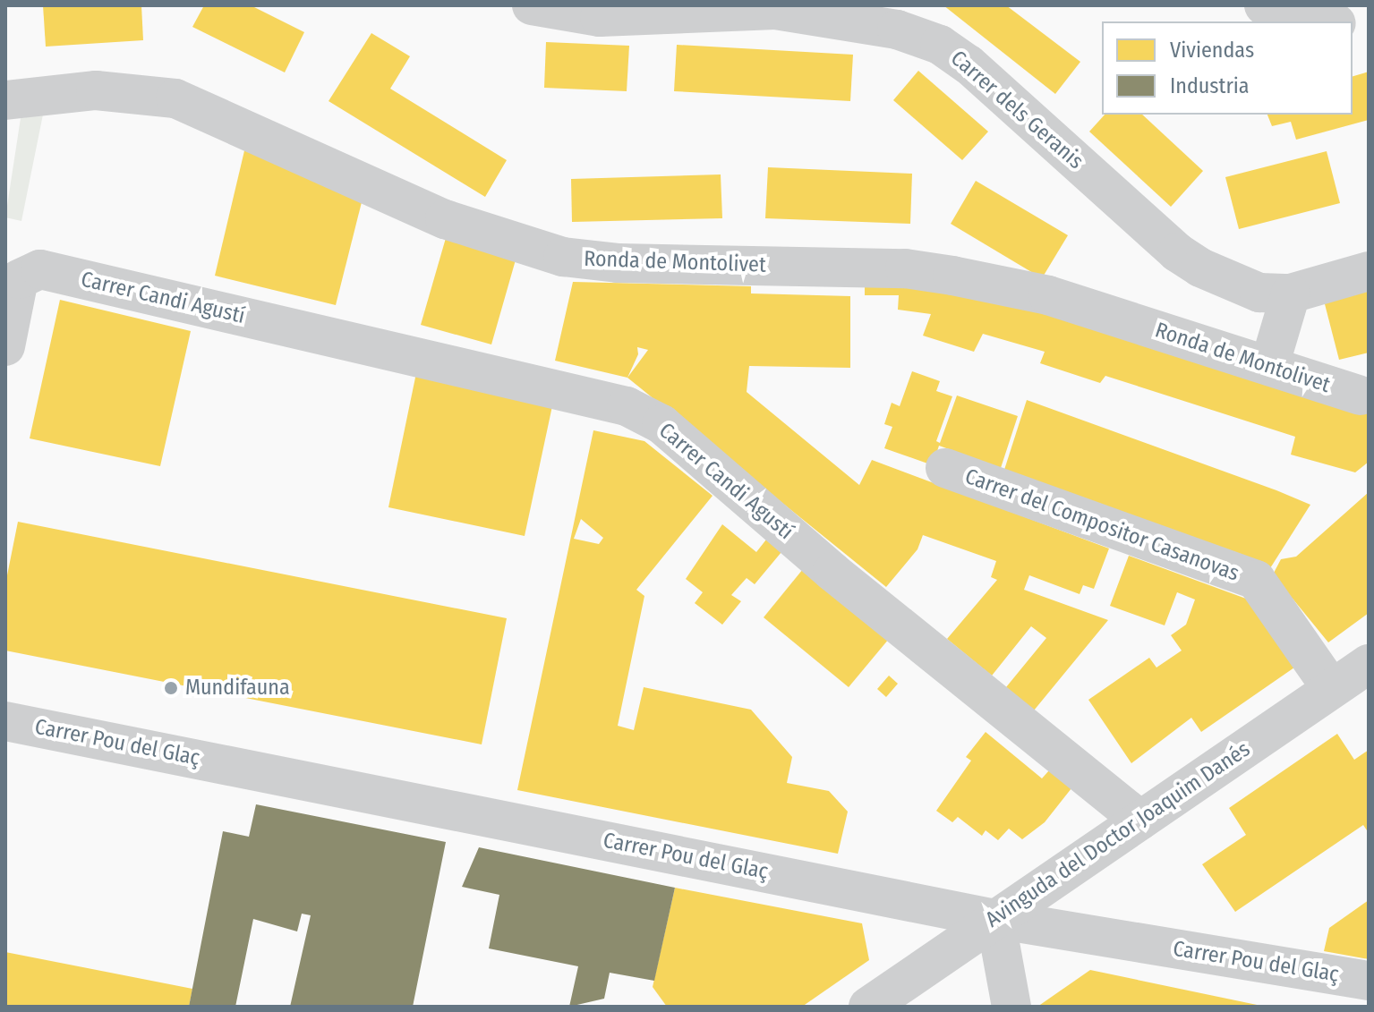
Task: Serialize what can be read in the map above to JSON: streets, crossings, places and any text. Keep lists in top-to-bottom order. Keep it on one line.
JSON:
{"streets":{"street":["Carrer dels Geranis","Ronda de Montolivet","Carrer Candi Agustí","Carrer del Compositor Casanovas","Carrer Pou del Glaç","Avinguda del Doctor Joaquim Danés"]},"crossings":[["Carrer Candi Agustí","Avinguda del Doctor Joaquim Danés"],["Carrer del Compositor Casanovas","Avinguda del Doctor Joaquim Danés"],["Carrer Pou del Glaç","Avinguda del Doctor Joaquim Danés"]],"places":["Mundifauna"],"legend":["Viviendas","Industria"]}
